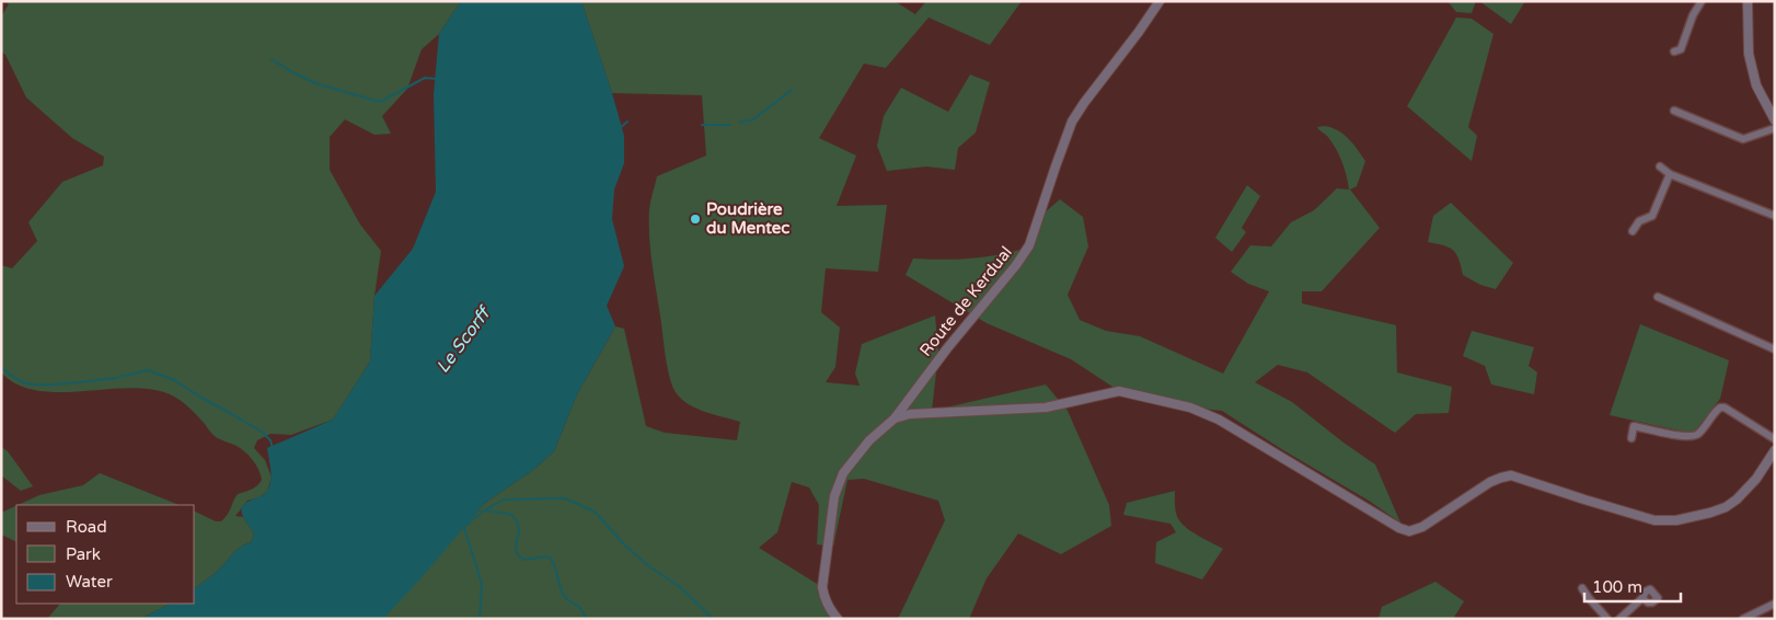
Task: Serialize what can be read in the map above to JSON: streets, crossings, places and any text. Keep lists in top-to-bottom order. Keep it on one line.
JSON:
{"streets":{"street":["Route de Kerdual"]},"water":["Le Scorff"],"places":["Poudrière du Mentec"],"legend":["Road","Park","Water"],"scale_bar":"100 m"}
